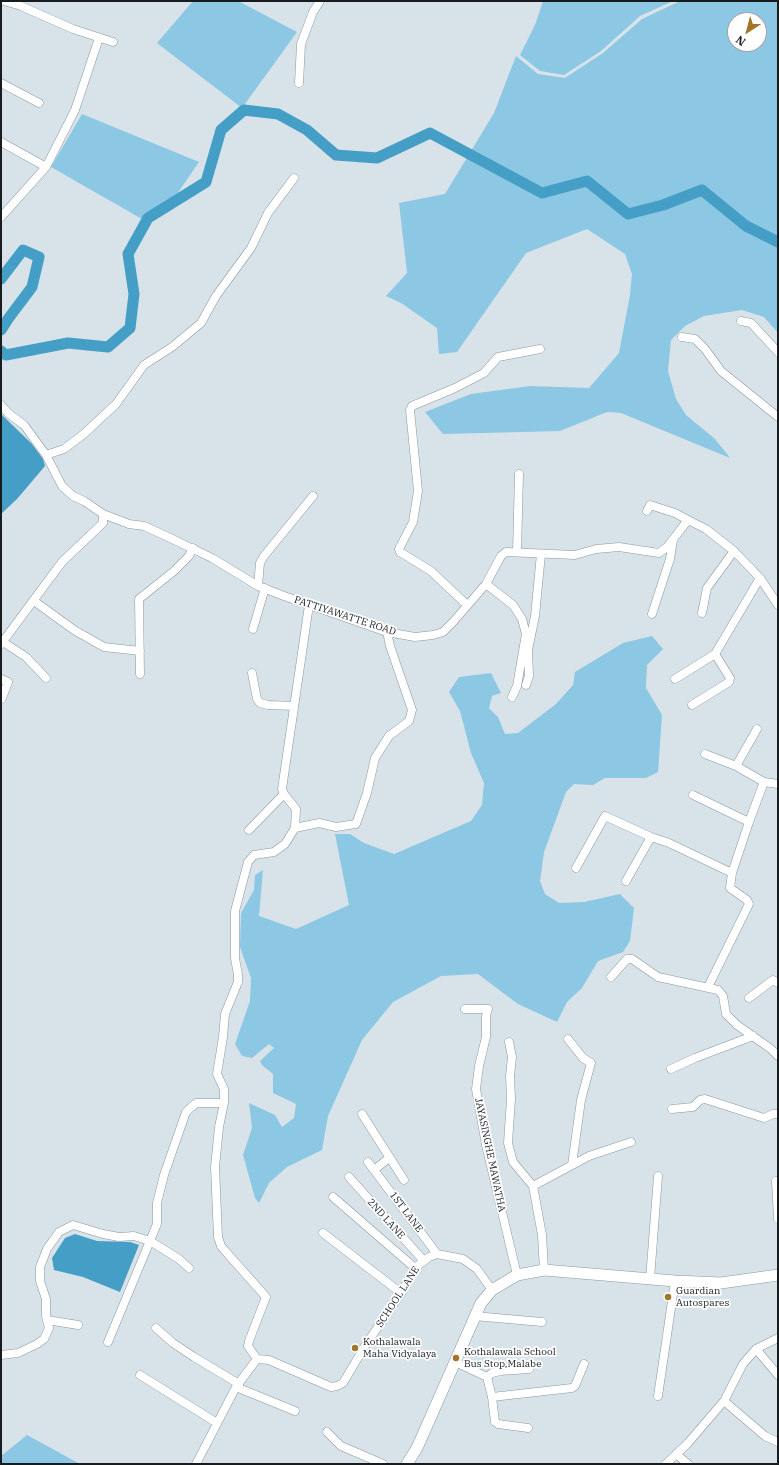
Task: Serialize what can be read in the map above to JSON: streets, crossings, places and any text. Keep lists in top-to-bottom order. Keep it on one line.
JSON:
{"streets":{"street":["PATTIYAWATTE ROAD","JAYASINGHE MAWATHA","1ST LANE","2ND LANE","SCHOOL LANE"]},"crossings":[["1ST LANE","SCHOOL LANE"],["2ND LANE","SCHOOL LANE"]],"places":["Guardian Autospares","Kothalawala Maha Vidyalaya","Kothalawala School Bus Stop,Malabe"],"north":"bottom left"}
